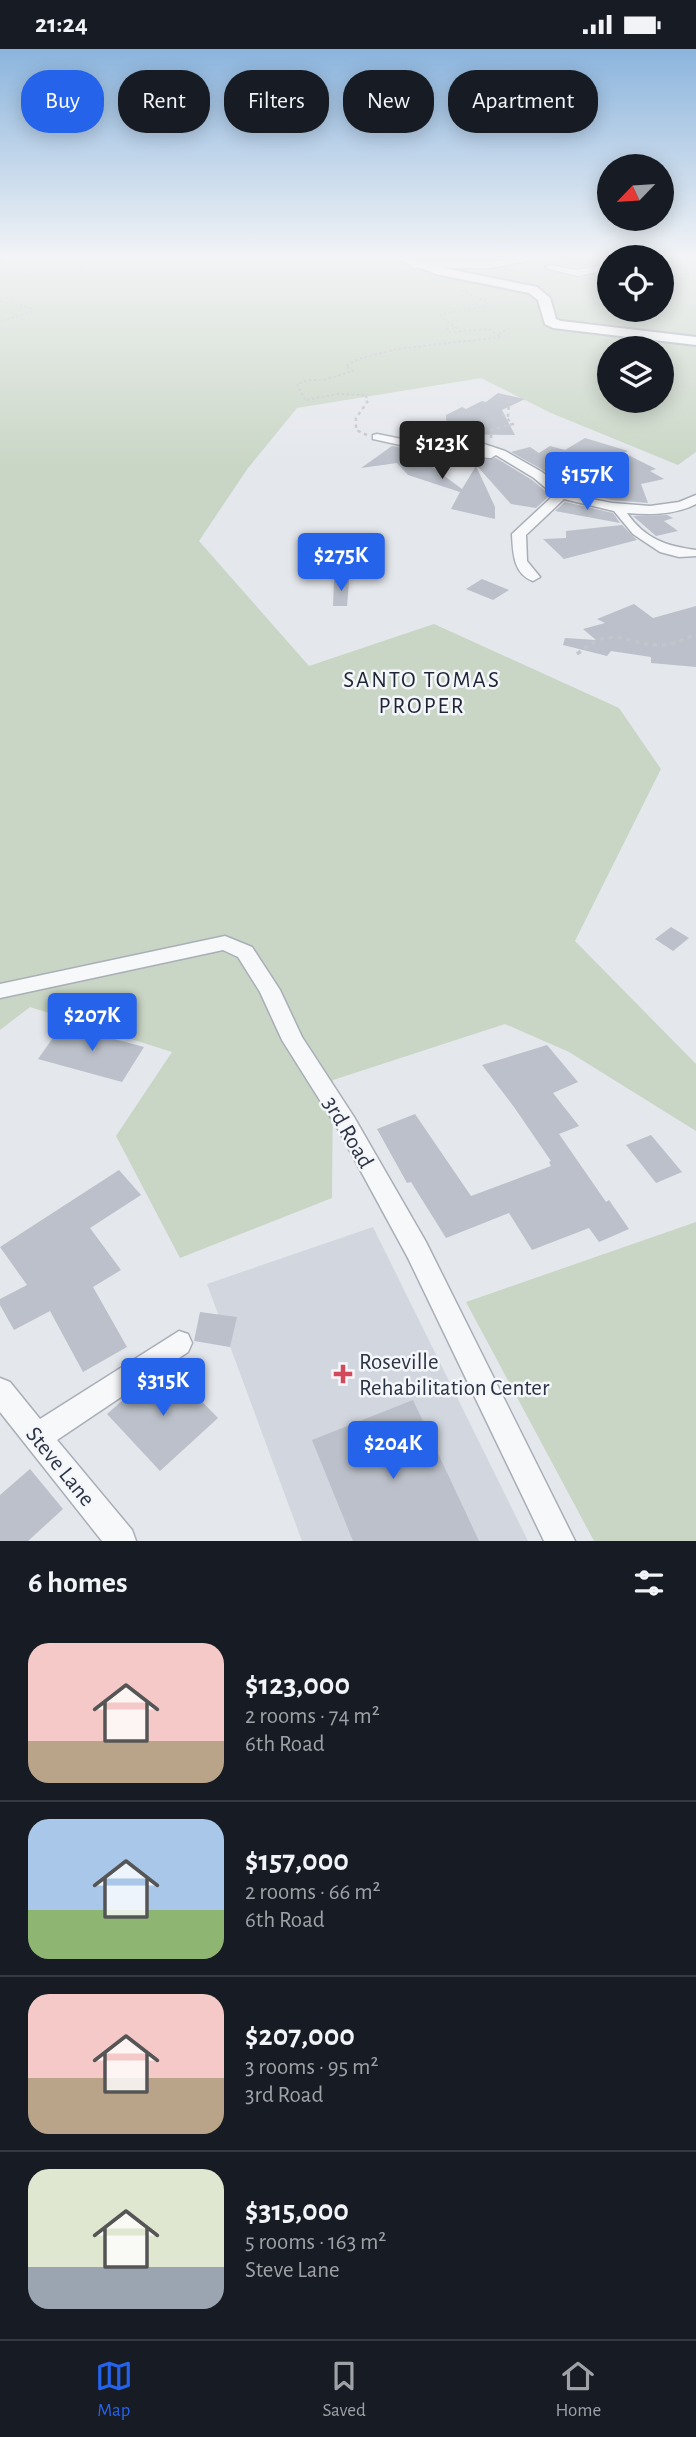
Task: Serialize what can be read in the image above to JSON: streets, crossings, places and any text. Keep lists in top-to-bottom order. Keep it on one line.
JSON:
{"streets":{"street":["3rd Road","Steve Lane"]},"districts":["SANTO TOMAS PROPER"],"places":{"health":["Roseville Rehabilitation Center"]},"north":"bottom left","page":{"status":"21:24","chip":["Buy","Rent","Filters","New","Apartment"],"price":["$123K","$157K","$275K","$207K","$315K","$204K"],"heading":"6 homes","list":[{"name":"$123,000","note":"2 rooms · 74 m² · 6th Road"},{"name":"$157,000","note":"2 rooms · 66 m² · 6th Road"},{"name":"$207,000","note":"3 rooms · 95 m² · 3rd Road"},{"name":"$315,000","note":"5 rooms · 163 m² · Steve Lane"}],"tabs":["Map","Saved","Home"]}}
